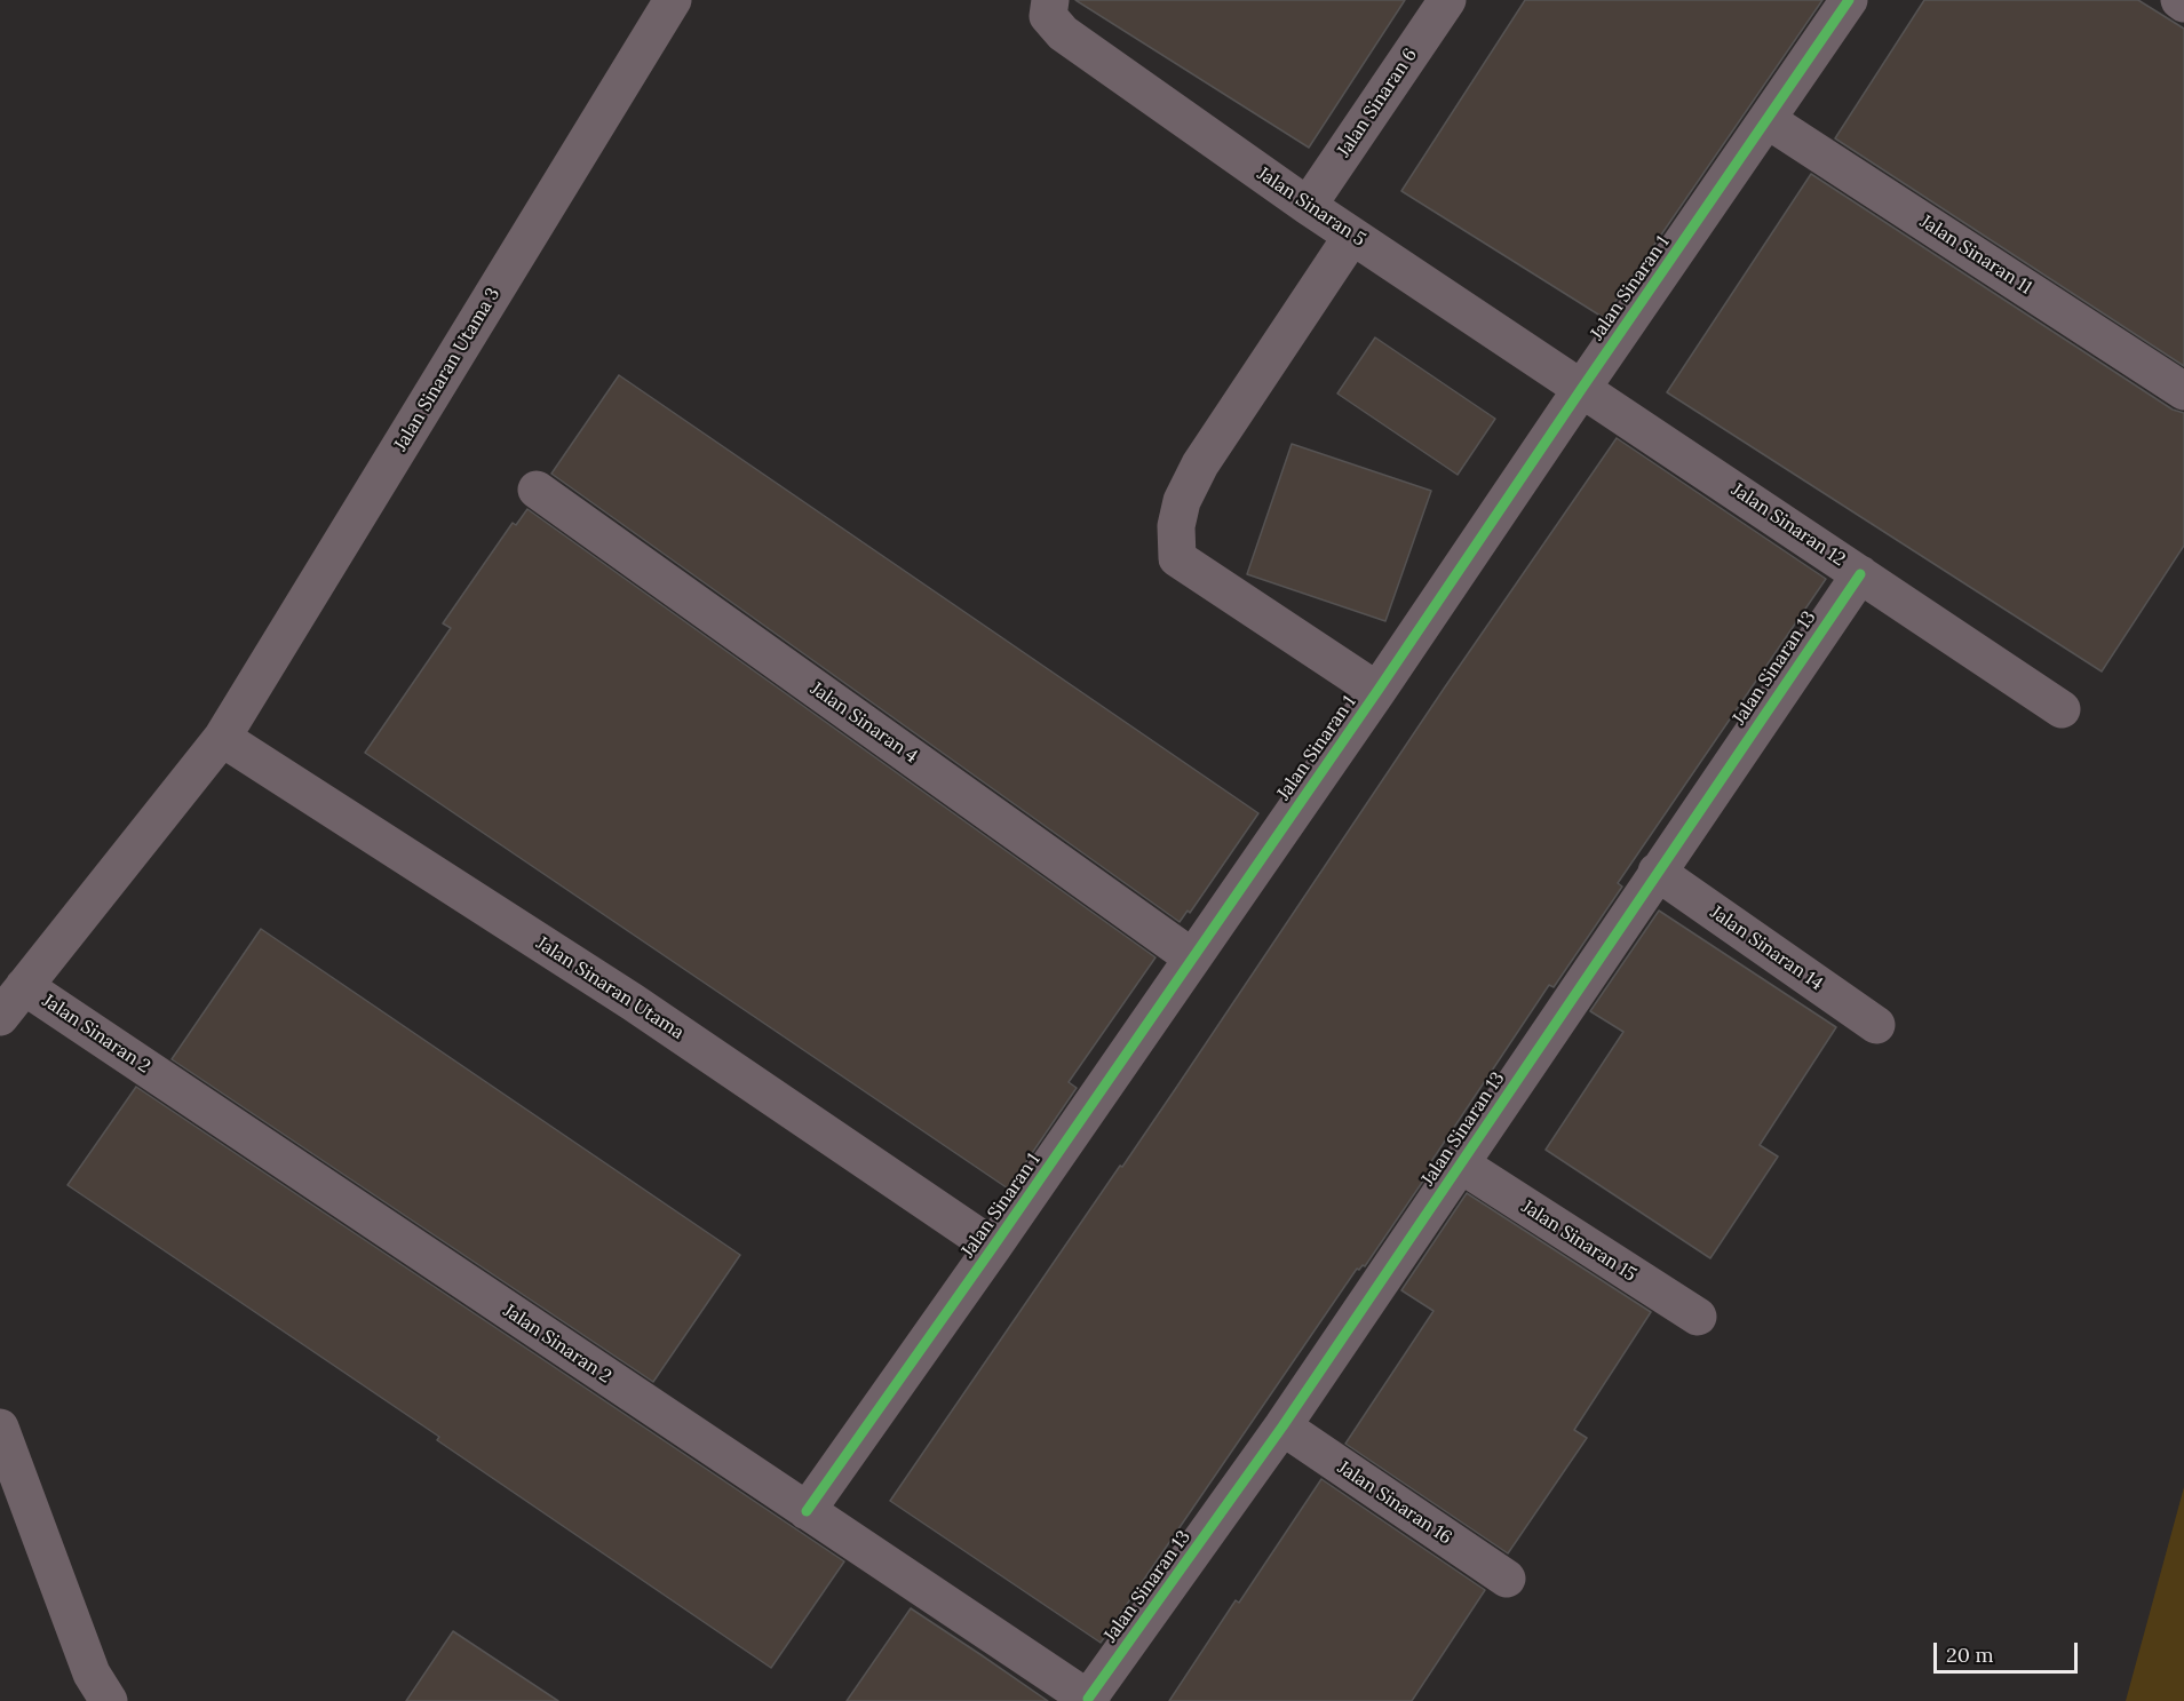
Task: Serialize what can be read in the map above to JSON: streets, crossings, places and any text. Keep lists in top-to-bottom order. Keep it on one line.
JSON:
{"streets":{"street":["Jalan Sinaran 6","Jalan Sinaran 5","Jalan Sinaran 11","Jalan Sinaran 1","Jalan Sinaran Utama 3","Jalan Sinaran 12","Jalan Sinaran 13","Jalan Sinaran 4","Jalan Sinaran 14","Jalan Sinaran Utama","Jalan Sinaran 2","Jalan Sinaran 15","Jalan Sinaran 16"]},"crossings":[["Jalan Sinaran 6","Jalan Sinaran 5"],["Jalan Sinaran 5","Jalan Sinaran 1"],["Jalan Sinaran 5","Jalan Sinaran 12"],["Jalan Sinaran 11","Jalan Sinaran 1"],["Jalan Sinaran 1","Jalan Sinaran 12"],["Jalan Sinaran 1","Jalan Sinaran 4"],["Jalan Sinaran 1","Jalan Sinaran Utama"],["Jalan Sinaran 1","Jalan Sinaran 2"],["Jalan Sinaran Utama 3","Jalan Sinaran Utama"],["Jalan Sinaran Utama 3","Jalan Sinaran 2"],["Jalan Sinaran 12","Jalan Sinaran 13"],["Jalan Sinaran 13","Jalan Sinaran 14"],["Jalan Sinaran 13","Jalan Sinaran 2"],["Jalan Sinaran 13","Jalan Sinaran 15"],["Jalan Sinaran 13","Jalan Sinaran 16"]],"scale_bar":"20 m"}
